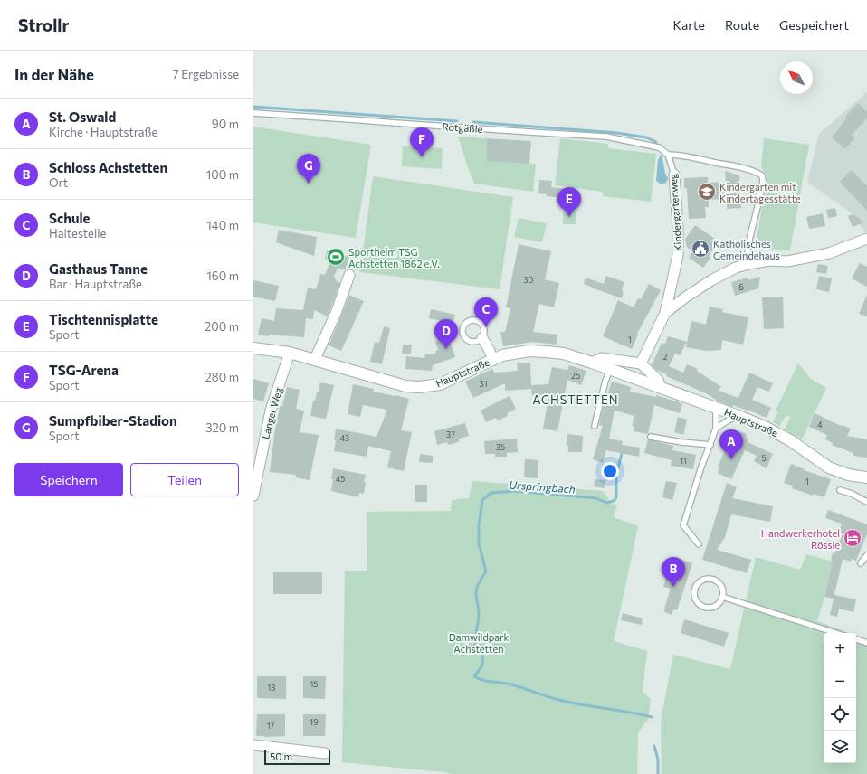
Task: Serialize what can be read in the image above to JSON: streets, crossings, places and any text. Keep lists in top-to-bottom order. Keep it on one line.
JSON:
{"streets":{"street":["Kindergartenweg","Hauptstraße","Langer Weg"],"lane":["Rotgäßle"]},"crossings":[["Rotgäßle","Kindergartenweg"],["Hauptstraße","Langer Weg"]],"districts":["ACHSTETTEN"],"water":["Urspringbach"],"parks":["Damwildpark Achstetten"],"places":{"school or university":["Kindergarten mit Kindertagesstätte"],"public building":["Katholisches Gemeindehaus"],"sports":["Sportheim TSG Achstetten 1862 e.V."],"hotel":["Handwerkerhotel Rössle"]},"house_numbers":["30","6","1","2","25","31","4","37","43","35","5","11","45","1","15","13","19","17"],"scale_bar":"50 m","north":"top left","page":{"header":"Strollr","nav":["Karte","Route","Gespeichert"],"heading":["In der Nähe","7 Ergebnisse"],"list":[{"mark":"A","name":"St. Oswald","note":"Kirche · Hauptstraße","value":"90 m"},{"mark":"B","name":"Schloss Achstetten","note":"Ort","value":"100 m"},{"mark":"C","name":"Schule","note":"Haltestelle","value":"140 m"},{"mark":"D","name":"Gasthaus Tanne","note":"Bar · Hauptstraße","value":"160 m"},{"mark":"E","name":"Tischtennisplatte","note":"Sport","value":"200 m"},{"mark":"F","name":"TSG-Arena","note":"Sport","value":"280 m"},{"mark":"G","name":"Sumpfbiber-Stadion","note":"Sport","value":"320 m"}],"pins":["F","G","E","C","D","A","B"],"buttons":["Speichern","Teilen"],"map_buttons":["+","−"],"scale":"50 m"}}
